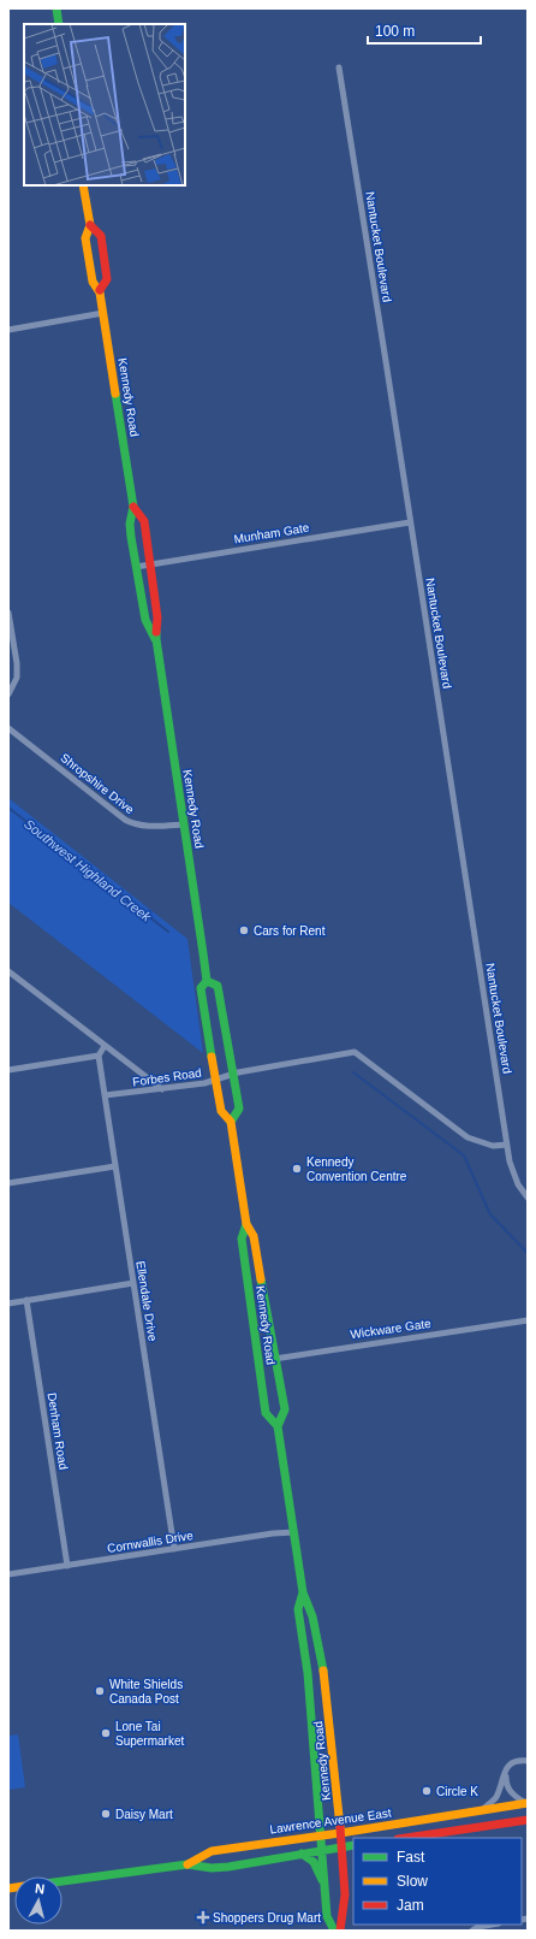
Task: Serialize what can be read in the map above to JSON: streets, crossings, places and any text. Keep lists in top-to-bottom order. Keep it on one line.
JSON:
{"streets":{"main road":["Kennedy Road","Wickware Gate","Lawrence Avenue East"],"street":["Nantucket Boulevard","Munham Gate","Shropshire Drive","Forbes Road","Ellendale Drive","Denham Road","Cornwallis Drive"]},"crossings":[["Nantucket Boulevard","Munham Gate"],["Nantucket Boulevard","Forbes Road"],["Kennedy Road","Munham Gate"],["Kennedy Road","Shropshire Drive"],["Kennedy Road","Forbes Road"],["Kennedy Road","Wickware Gate"],["Kennedy Road","Cornwallis Drive"],["Kennedy Road","Lawrence Avenue East"],["Forbes Road","Ellendale Drive"],["Ellendale Drive","Cornwallis Drive"],["Denham Road","Cornwallis Drive"]],"water":["Southwest Highland Creek"],"places":{"other":["Cars for Rent","Kennedy Convention Centre","White Shields Canada Post","Lone Tai Supermarket","Circle K","Daisy Mart"],"health":["Shoppers Drug Mart"]},"legend":["Fast","Slow","Jam"],"scale_bar":"100 m","north":"top"}
